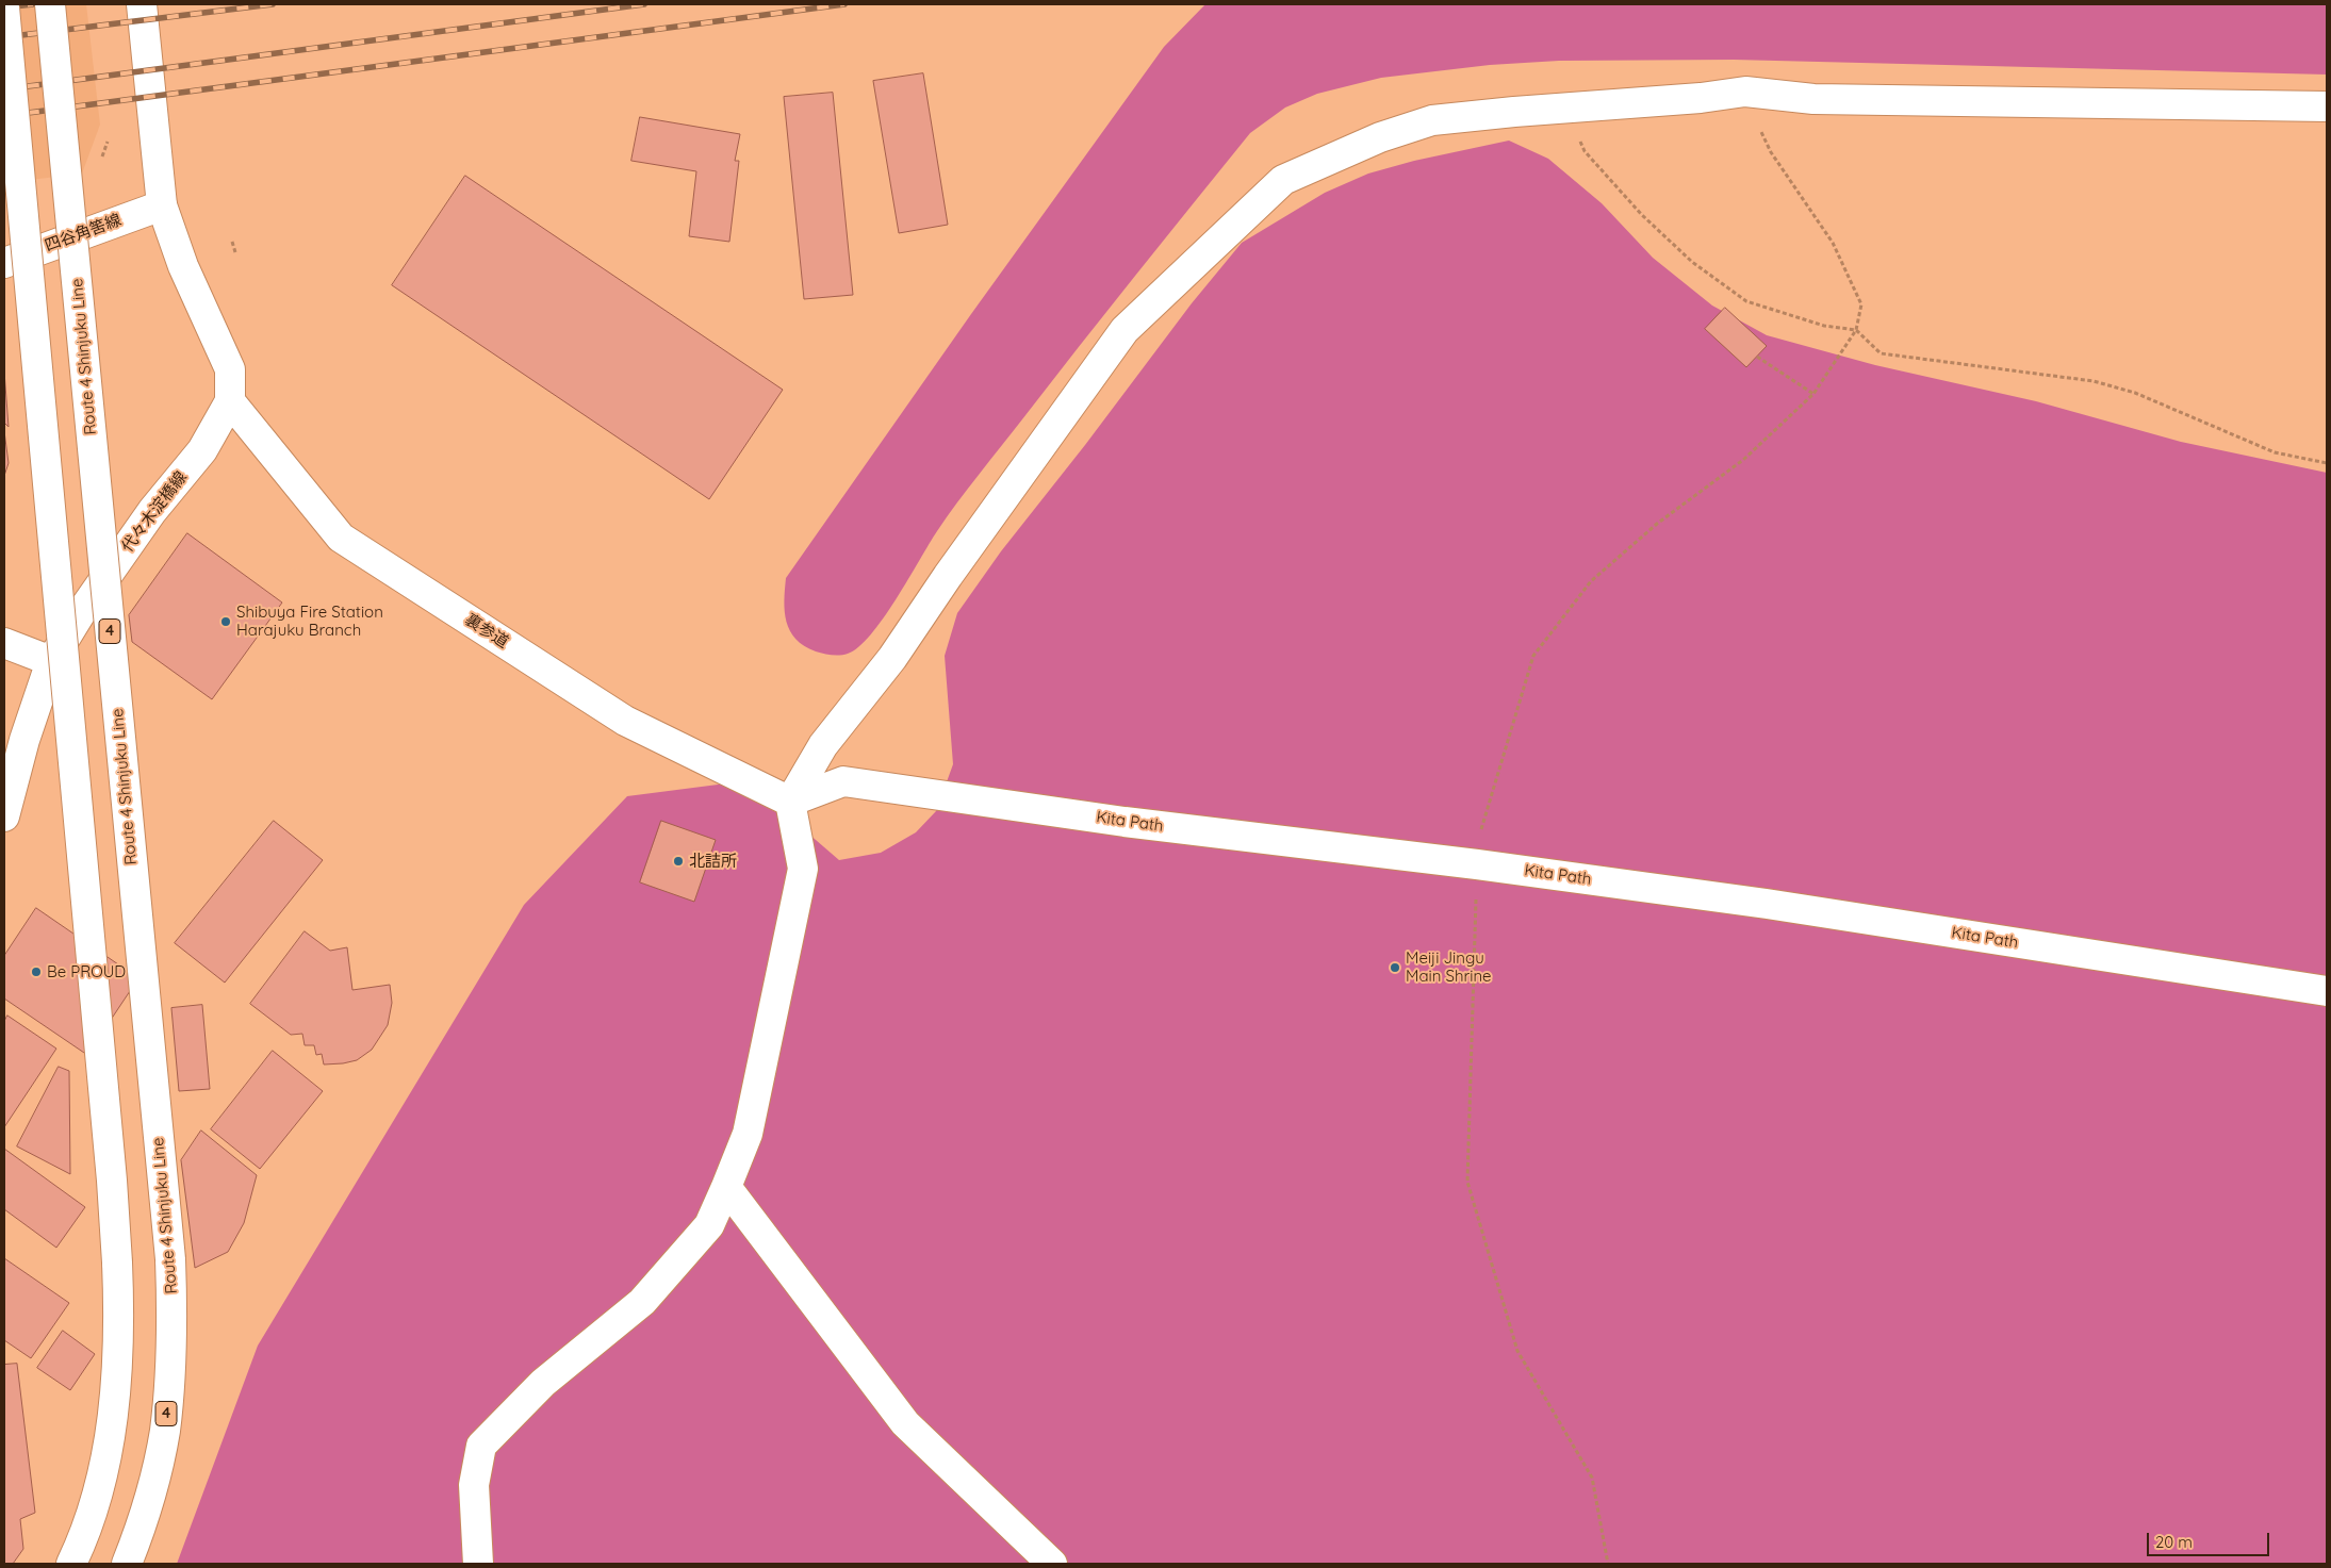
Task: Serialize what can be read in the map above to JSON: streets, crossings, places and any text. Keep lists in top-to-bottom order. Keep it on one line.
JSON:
{"streets":{"main road":["四谷角筈線","Route 4 Shinjuku Line","代々木淀橋線","4","裏参道","Kita Path"]},"crossings":[["四谷角筈線","代々木淀橋線"],["代々木淀橋線","裏参道"],["裏参道","Kita Path"]],"places":["Shibuya Fire Station Harajuku Branch","北詰所","Meiji Jingu Main Shrine","Be PROUD"],"scale_bar":"20 m"}
